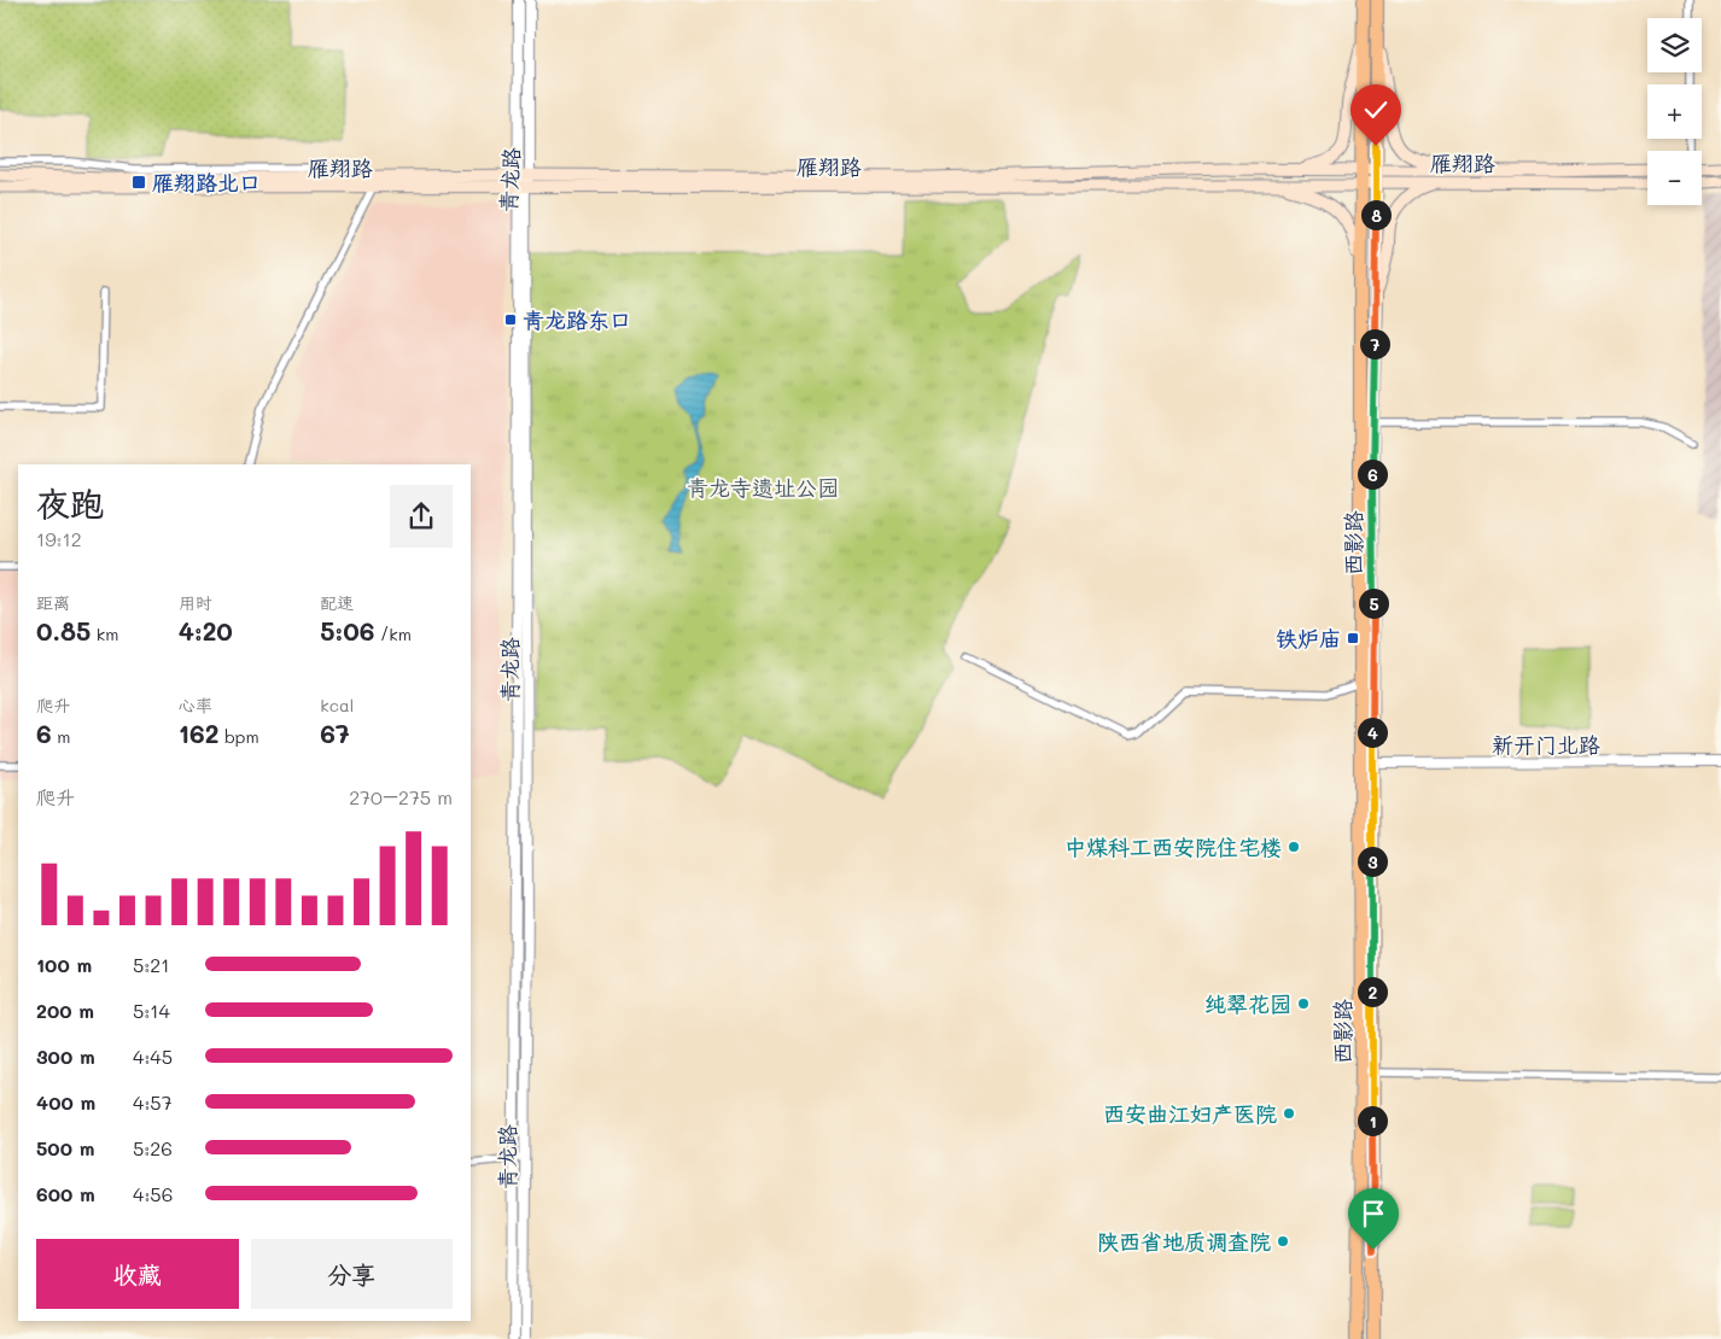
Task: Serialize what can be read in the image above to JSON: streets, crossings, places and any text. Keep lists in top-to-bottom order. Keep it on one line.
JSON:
{"streets":{"main road":["雁翔路","西影路"],"street":["青龙路","新开门北路"]},"crossings":[["雁翔路","青龙路"],["雁翔路","西影路"],["西影路","新开门北路"]],"parks":["青龙寺遗址公园"],"places":{"transit":["雁翔路北口","青龙路东口","铁炉庙"],"other":["中煤科工西安院住宅楼","纯翠花园","西安曲江妇产医院","陕西省地质调查院"]},"page":{"map_buttons":["+","−"],"pins":["8","7","6","5","4","3","2","1"],"heading":["夜跑","19:12"],"stats":[["距离","0.85 km"],["用时","4:20"],["配速","5:06 /km"],["爬升","6 m"],["心率","162 bpm"],["kcal","67"]],"chart":["爬升","270–275 m"],"list":[{"name":"100 m","note":"5:21"},{"name":"200 m","note":"5:14"},{"name":"300 m","note":"4:45"},{"name":"400 m","note":"4:57"},{"name":"500 m","note":"5:26"},{"name":"600 m","note":"4:56"}],"buttons":["收藏","分享"]}}
